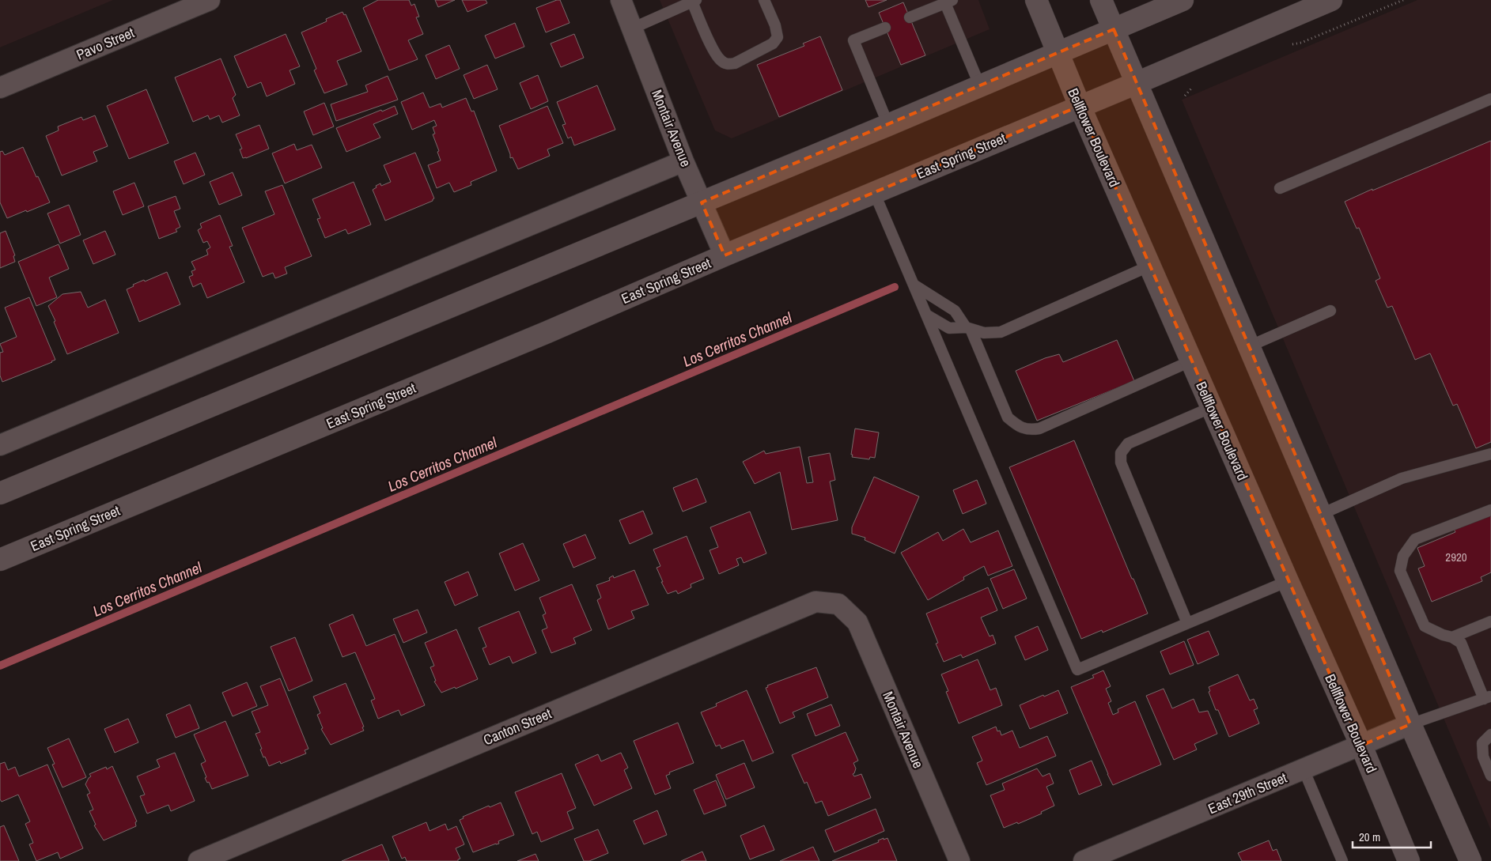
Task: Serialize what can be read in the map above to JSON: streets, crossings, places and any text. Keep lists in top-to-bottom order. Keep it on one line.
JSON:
{"streets":{"main road":["Bellflower Boulevard","East Spring Street"],"street":["Pavo Street","Montair Avenue","Canton Street","East 29th Street"]},"crossings":[["Montair Avenue","East Spring Street"],["Montair Avenue","Canton Street"],["Bellflower Boulevard","East Spring Street"],["Bellflower Boulevard","East 29th Street"]],"water":["Los Cerritos Channel"],"house_numbers":["2920"],"scale_bar":"20 m"}
